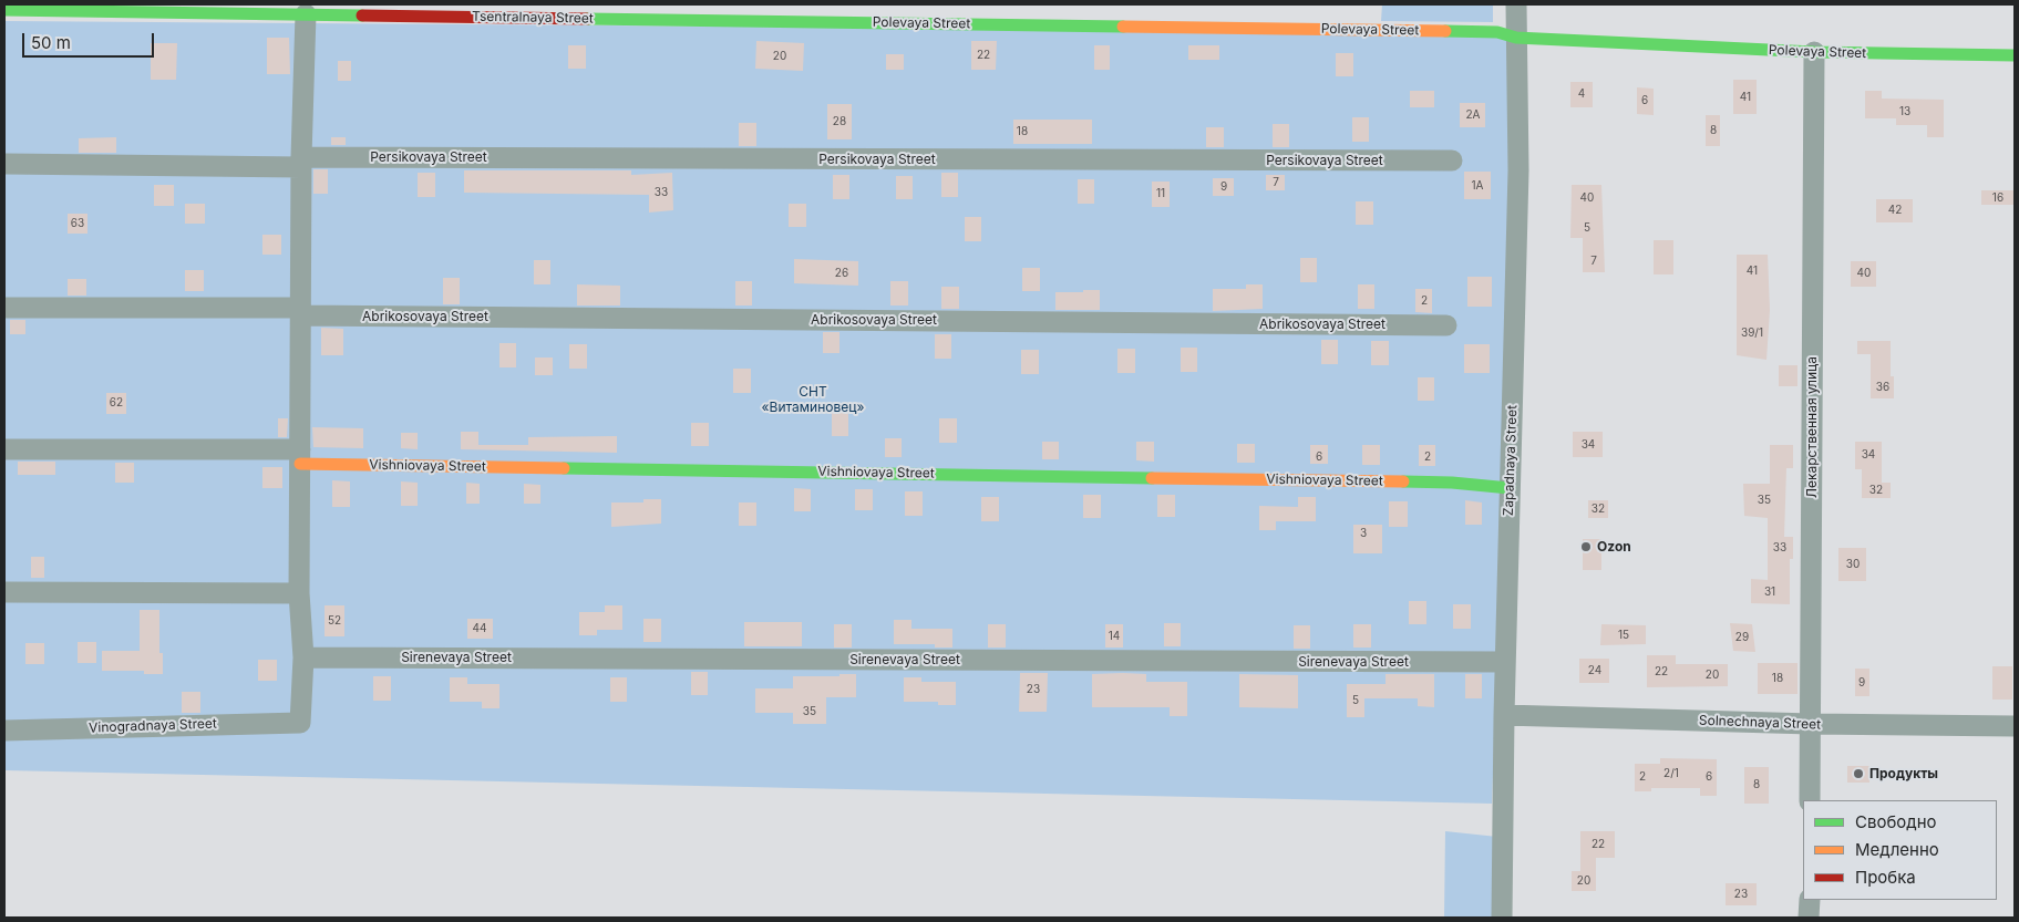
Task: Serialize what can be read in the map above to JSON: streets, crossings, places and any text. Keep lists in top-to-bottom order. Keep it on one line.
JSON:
{"streets":{"street":["Tsentralnaya Street","Polevaya Street","Persikovaya Street","Abrikosovaya Street","Лекарственная улица","Zapadnaya Street","Vishniovaya Street","Sirenevaya Street","Solnechnaya Street","Vinogradnaya Street"]},"crossings":[["Tsentralnaya Street","Polevaya Street"],["Polevaya Street","Лекарственная улица"],["Polevaya Street","Zapadnaya Street"],["Лекарственная улица","Solnechnaya Street"],["Zapadnaya Street","Vishniovaya Street"],["Zapadnaya Street","Sirenevaya Street"],["Zapadnaya Street","Solnechnaya Street"],["Sirenevaya Street","Vinogradnaya Street"]],"parks":["СНТ «Витаминовец»"],"places":["Ozon","Продукты"],"house_numbers":["22","20","4","41","6","13","2А","28","8","18","7","1А","9","33","11","40","16","42","63","5","7","41","26","40","2","39/1","36","62","34","34","6","2","32","35","32","3","33","30","31","52","44","15","14","29","24","22","20","18","9","23","5","35","2/1","2","6","8","22","20","23"],"legend":["Свободно","Медленно","Пробка"],"scale_bar":"50 m"}
